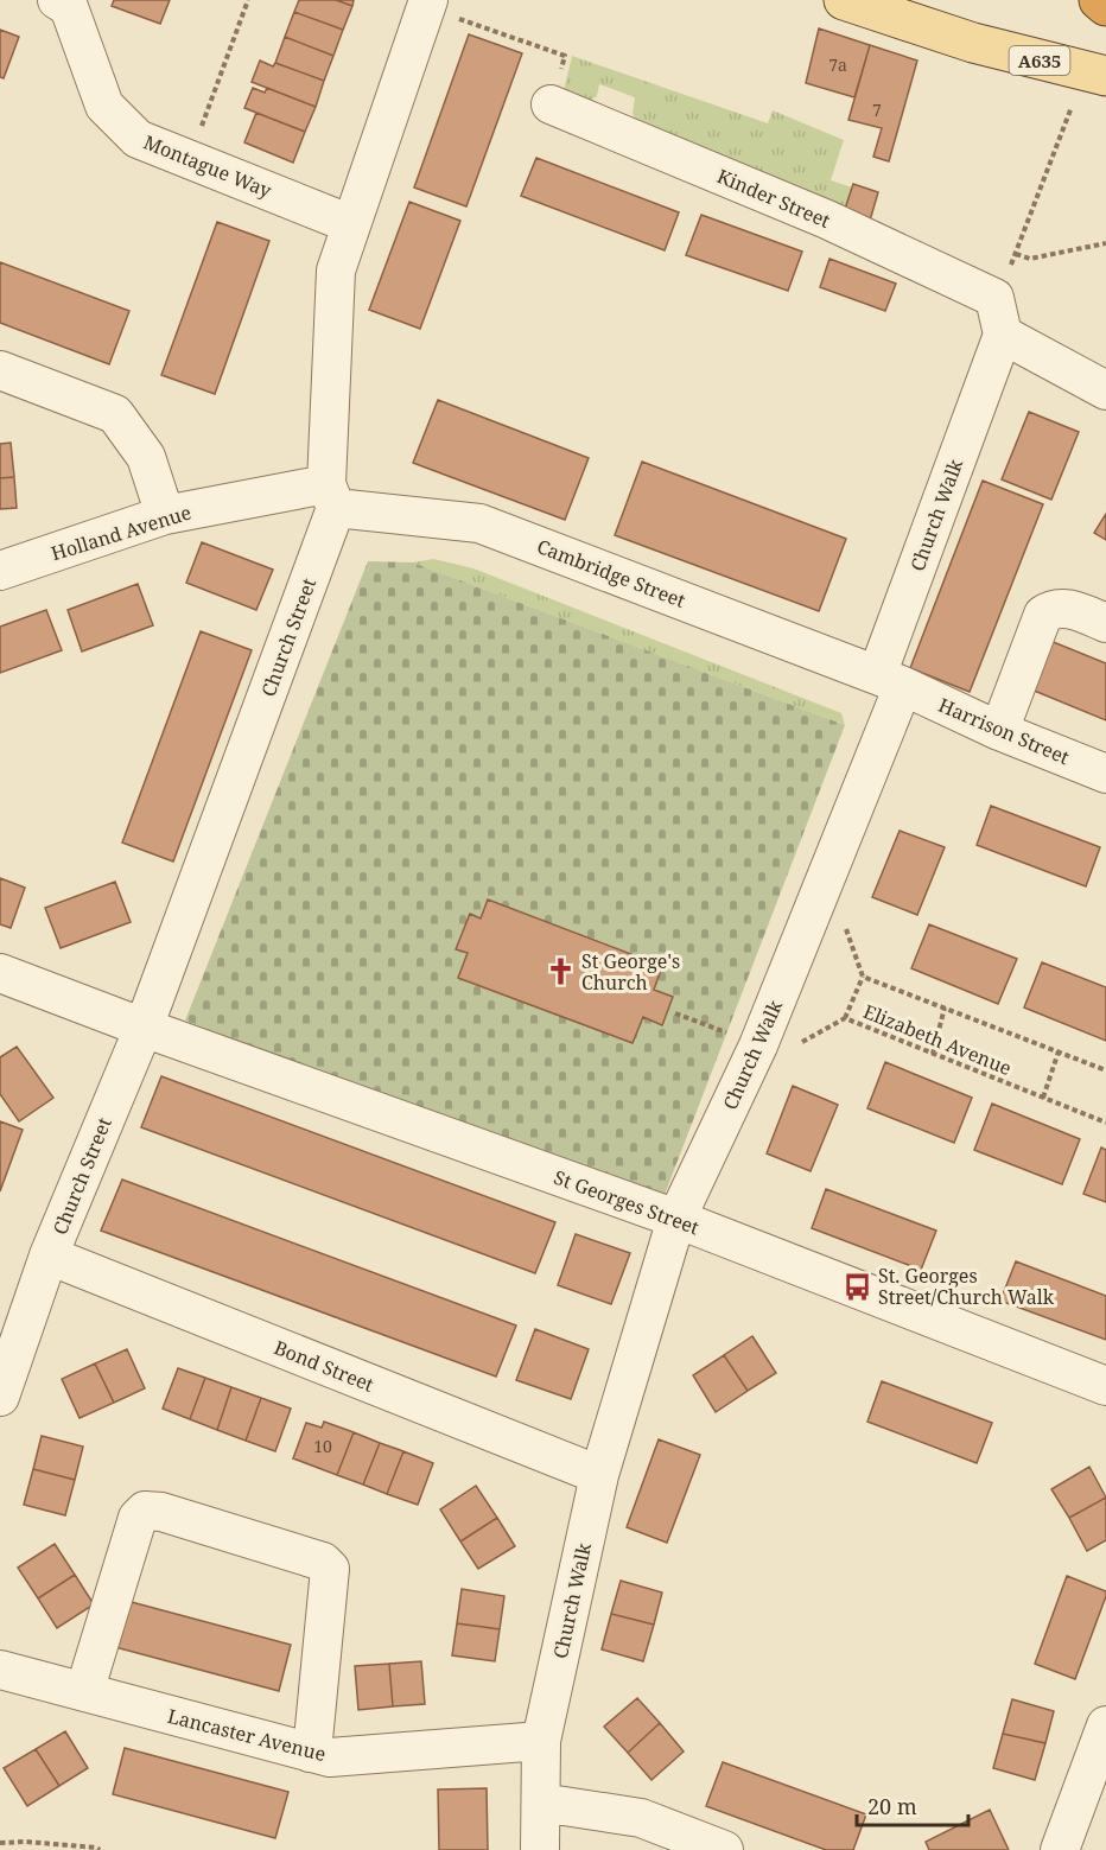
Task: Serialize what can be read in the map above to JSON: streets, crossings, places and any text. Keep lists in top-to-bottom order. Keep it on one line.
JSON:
{"streets":{"main road":["A635"],"street":["Montague Way","Kinder Street","Church Walk","Holland Avenue","Cambridge Street","Church Street","Harrison Street","St Georges Street","Bond Street","Lancaster Avenue"],"path":["Elizabeth Avenue"]},"crossings":[["Montague Way","Church Street"],["Kinder Street","Church Walk"],["Church Walk","Cambridge Street"],["Church Walk","Harrison Street"],["Church Walk","Elizabeth Avenue"],["Church Walk","St Georges Street"],["Church Walk","Bond Street"],["Church Walk","Lancaster Avenue"],["Holland Avenue","Cambridge Street"],["Holland Avenue","Church Street"],["Cambridge Street","Church Street"],["Cambridge Street","Harrison Street"],["Church Street","St Georges Street"],["Church Street","Bond Street"]],"places":{"church":["St George's Church"],"bus stop":["St. Georges Street/Church Walk"]},"house_numbers":["7a","7","10"],"scale_bar":"20 m"}
